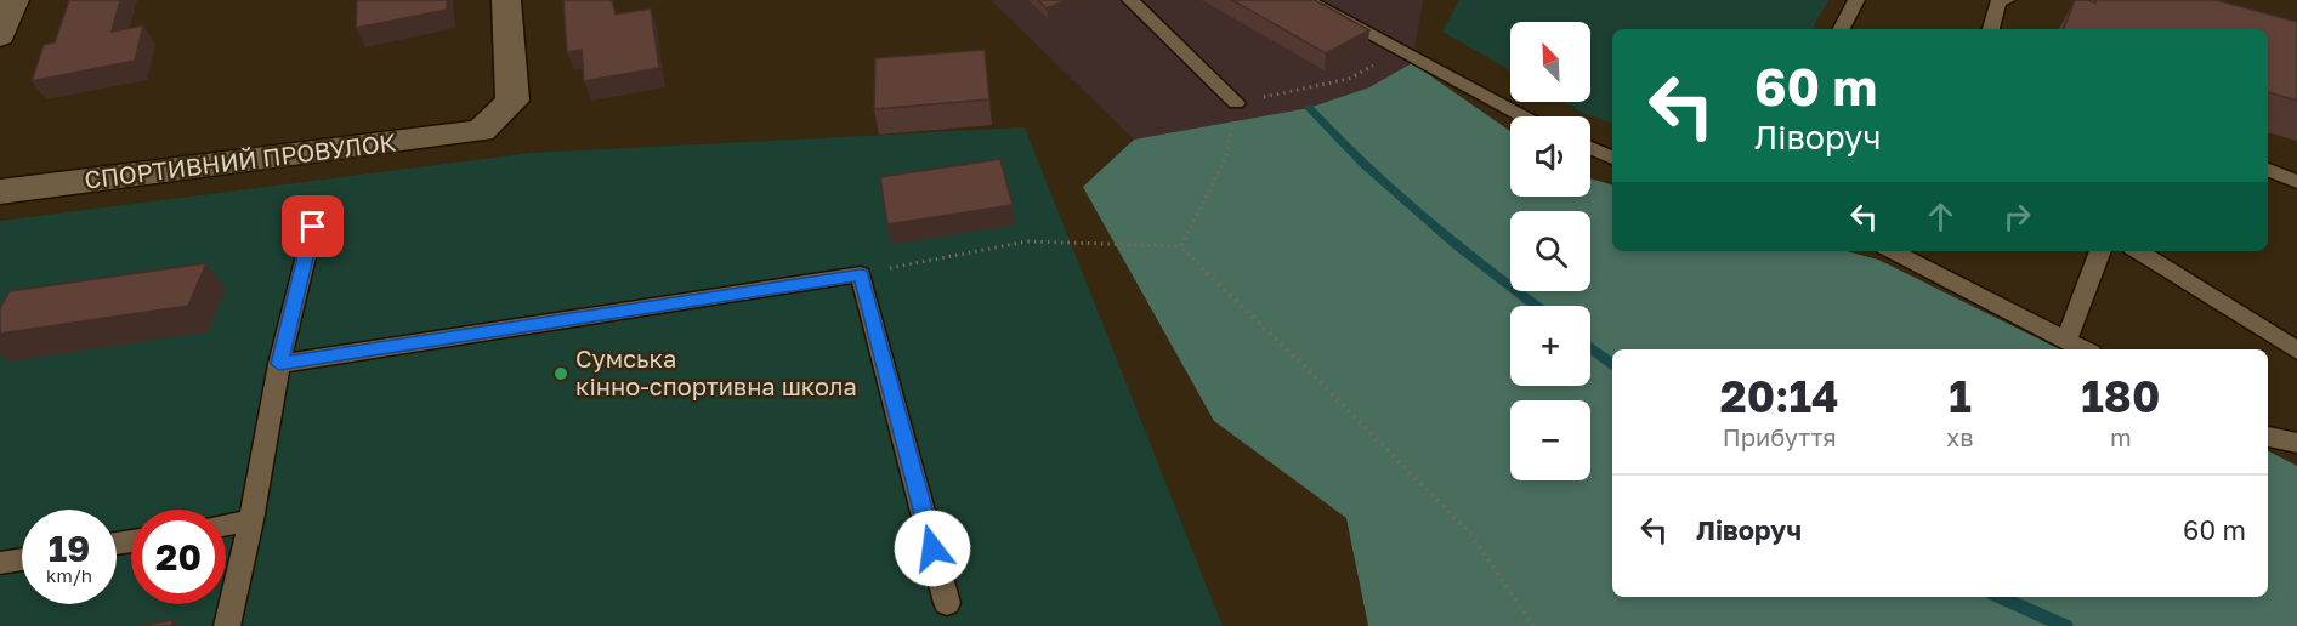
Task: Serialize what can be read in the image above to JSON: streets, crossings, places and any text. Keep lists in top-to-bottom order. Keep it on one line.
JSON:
{"streets":{"street":["СПОРТИВНИЙ ПРОВУЛОК"]},"places":["Сумська кінно-спортивна школа"],"north":"top left","page":{"map_buttons":["+","−"],"turn":["60 m","Ліворуч"],"eta":["20:14","Прибуття","1","хв","180","m"],"list":[{"name":"Ліворуч","value":"60 m"}],"speed":"19 km/h","limit":"20"}}
